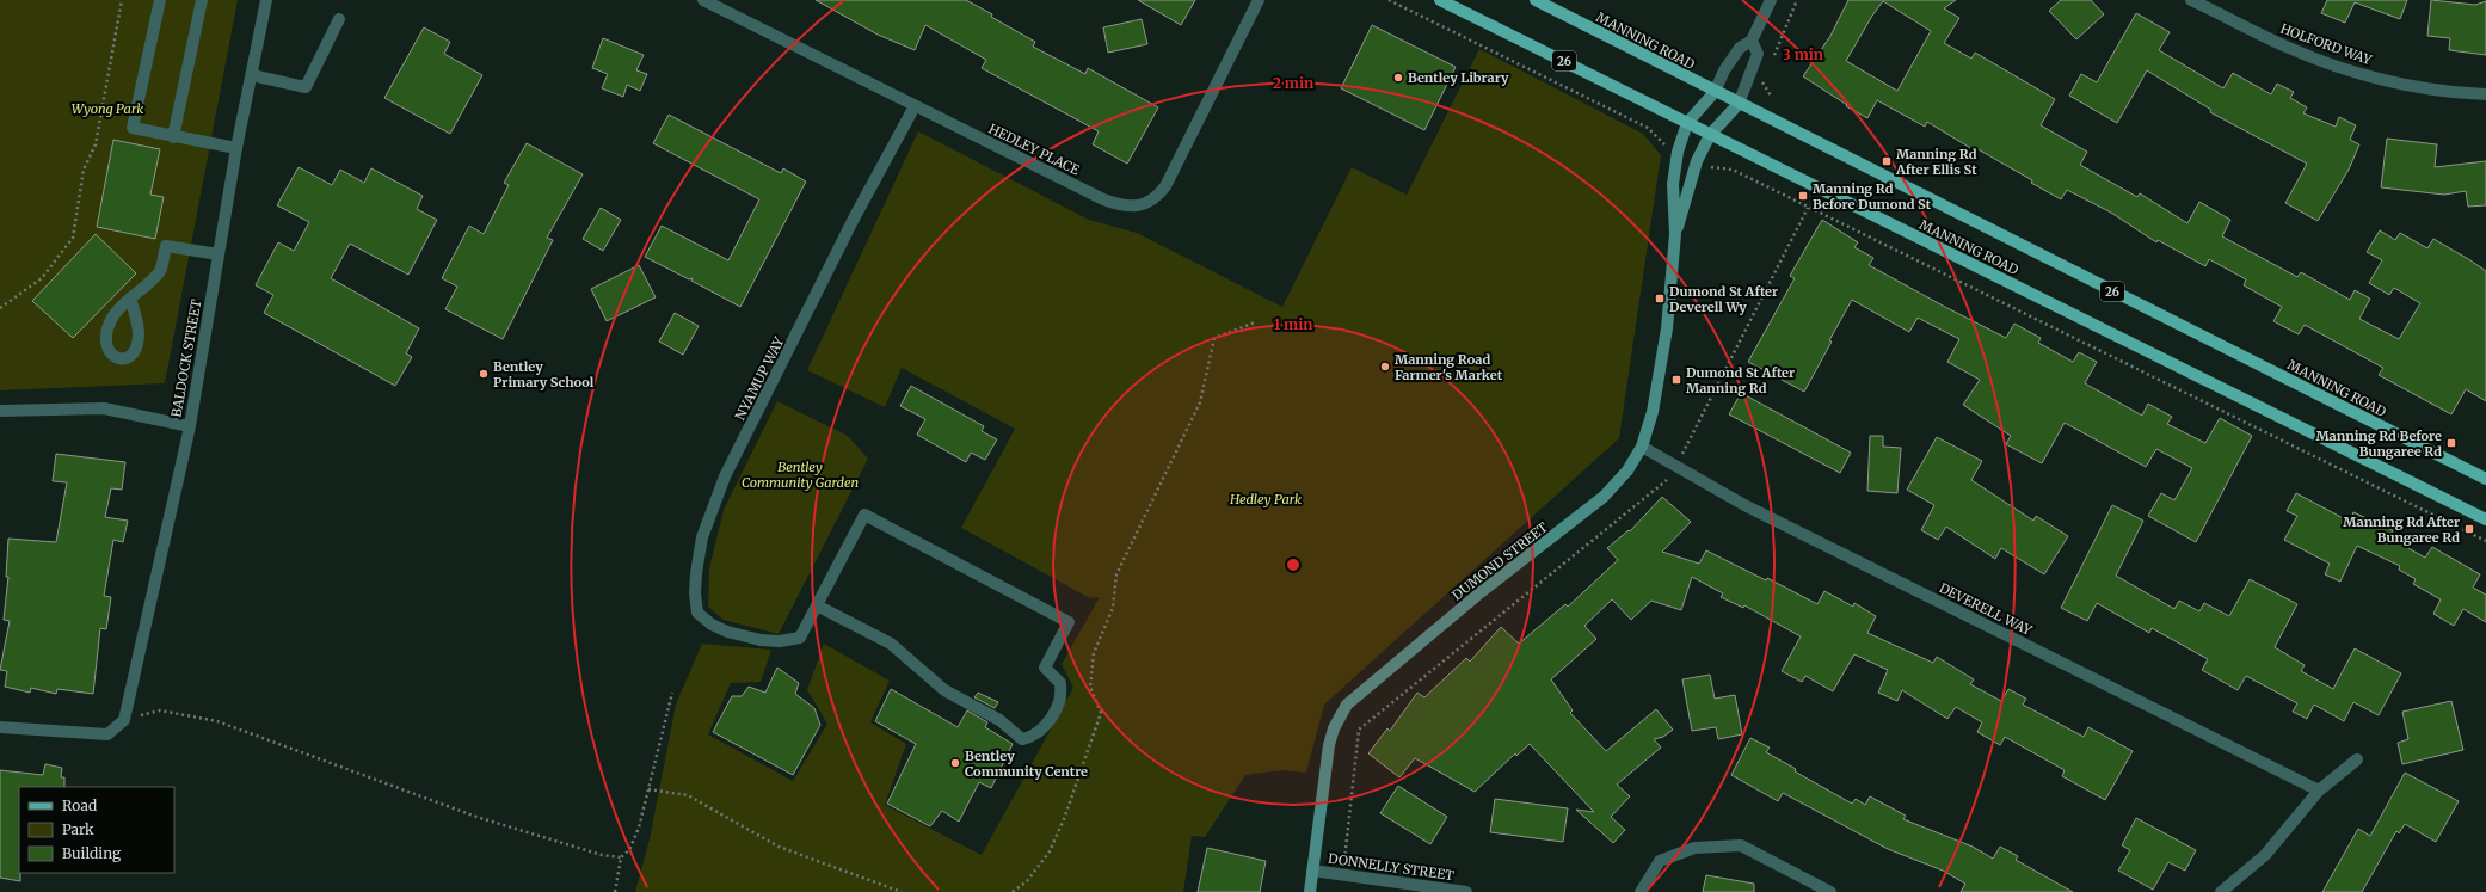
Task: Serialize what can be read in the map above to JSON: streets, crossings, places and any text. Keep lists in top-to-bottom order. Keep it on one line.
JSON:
{"streets":{"main road":["MANNING ROAD","26"],"street":["HOLFORD WAY","HEDLEY PLACE","BALDOCK STREET","NYAMUP WAY","DUMOND STREET","DEVERELL WAY","DONNELLY STREET"]},"crossings":[["MANNING ROAD","DUMOND STREET"],["HEDLEY PLACE","NYAMUP WAY"],["DUMOND STREET","DEVERELL WAY"],["DUMOND STREET","DONNELLY STREET"]],"parks":["Wyong Park","Bentley Community Garden","Hedley Park"],"places":{"other":["Bentley Library","Manning Road Farmer's Market","Bentley Primary School","Bentley Community Centre"],"transit":["Manning Rd After Ellis St","Manning Rd Before Dumond St","Dumond St After Deverell Wy","Dumond St After Manning Rd","Manning Rd Before Bungaree Rd","Manning Rd After Bungaree Rd"]},"legend":["Road","Park","Building"],"rings":["3 min","2 min","1 min"]}
